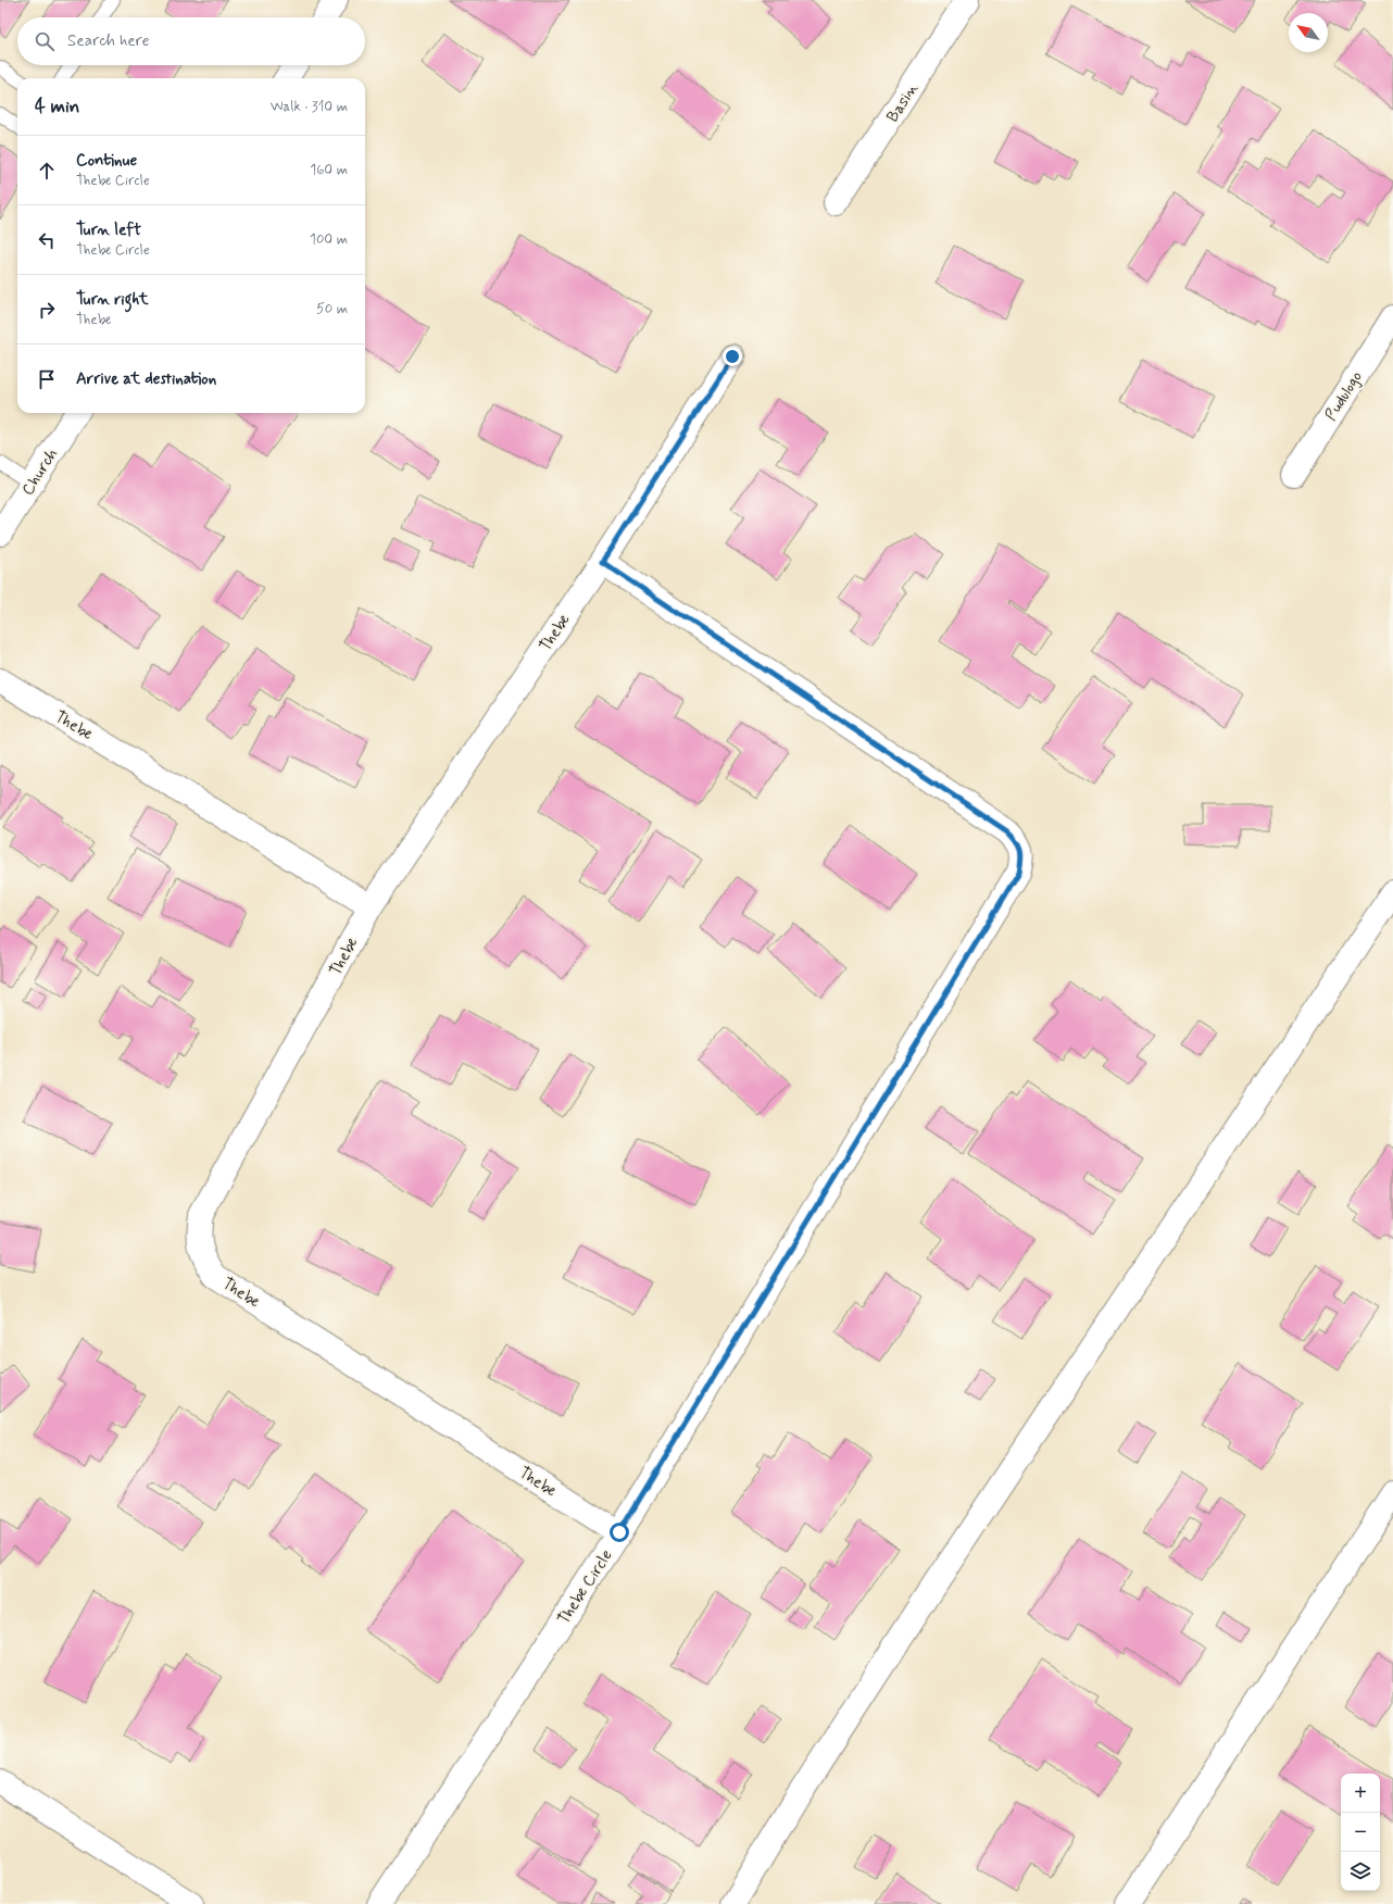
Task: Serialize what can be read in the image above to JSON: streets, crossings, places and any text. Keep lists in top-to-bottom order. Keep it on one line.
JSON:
{"streets":{"street":["Basin","Pudulogo","Church","Thebe","Thebe Circle"]},"crossings":[["Thebe","Thebe Circle"]],"north":"top left","page":{"search":"Search here","heading":["4 min","Walk · 310 m"],"list":[["Continue","Thebe Circle","160 m"],["Turn left","Thebe Circle","100 m"],["Turn right","Thebe","50 m"],"Arrive at destination"],"map_buttons":["+","−"]}}
